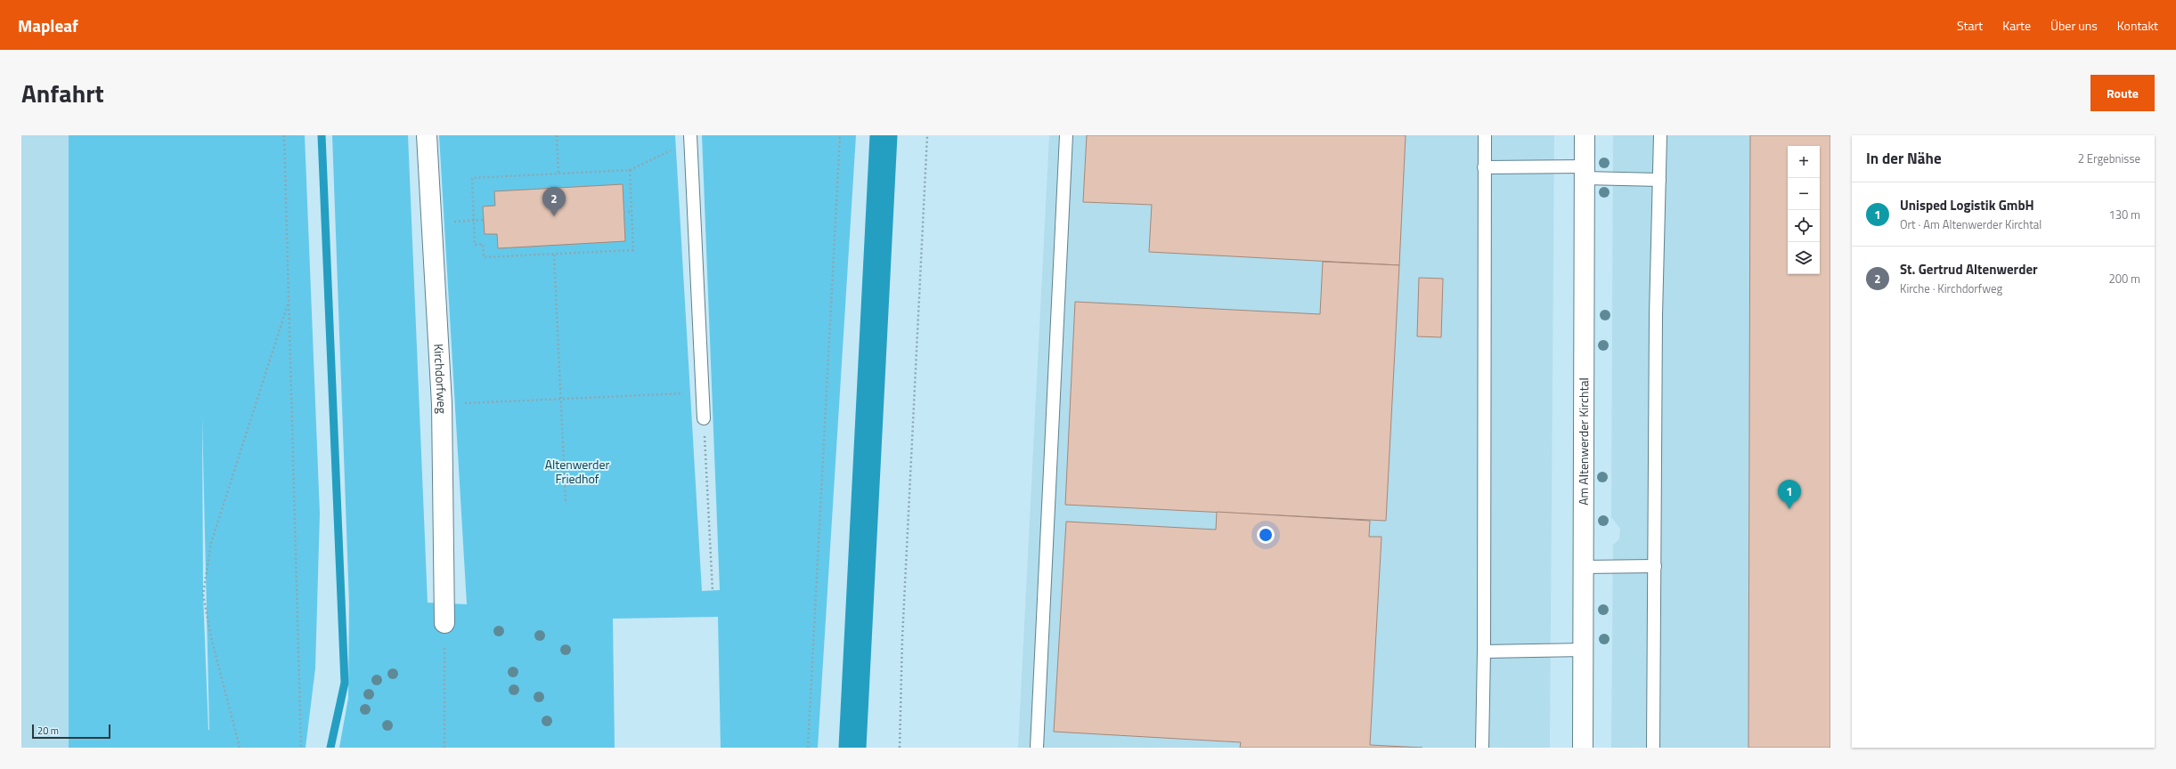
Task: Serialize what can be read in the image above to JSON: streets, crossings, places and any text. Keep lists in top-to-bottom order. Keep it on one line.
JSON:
{"streets":{"street":["Kirchdorfweg","Am Altenwerder Kirchtal"]},"parks":["Altenwerder Friedhof"],"scale_bar":"20 m","page":{"header":"Mapleaf","nav":["Start","Karte","Über uns","Kontakt"],"title":"Anfahrt","buttons":"Route","heading":["In der Nähe","2 Ergebnisse"],"map_buttons":["+","−"],"list":[{"mark":"1","name":"Unisped Logistik GmbH","note":"Ort · Am Altenwerder Kirchtal","value":"130 m"},{"mark":"2","name":"St. Gertrud Altenwerder","note":"Kirche · Kirchdorfweg","value":"200 m"}],"pins":["2","1"],"scale":"20 m"}}
